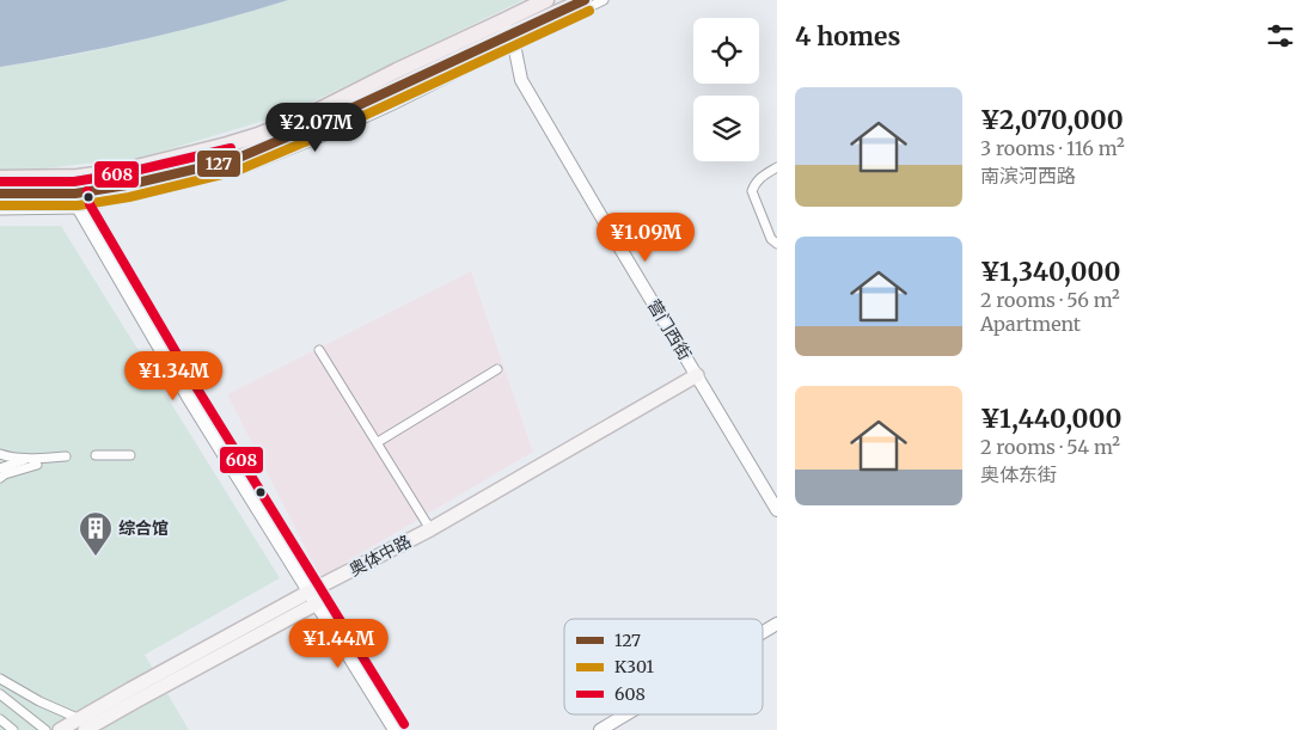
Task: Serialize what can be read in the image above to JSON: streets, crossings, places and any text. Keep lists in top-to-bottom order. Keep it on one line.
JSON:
{"streets":{"main road":["奥体中路"],"street":["营门西街"]},"crossings":[["营门西街","奥体中路"]],"places":{"building":["综合馆"]},"lines":["transit line 127","transit line K301","transit line 608"],"legend":["127","K301","608"],"page":{"heading":"4 homes","list":[{"name":"¥2,070,000","note":"3 rooms · 116 m² · 南滨河西路"},{"name":"¥1,340,000","note":"2 rooms · 56 m² · Apartment"},{"name":"¥1,440,000","note":"2 rooms · 54 m² · 奥体东街"}],"price":["¥2.07M","¥1.09M","¥1.34M","¥1.44M"]}}
